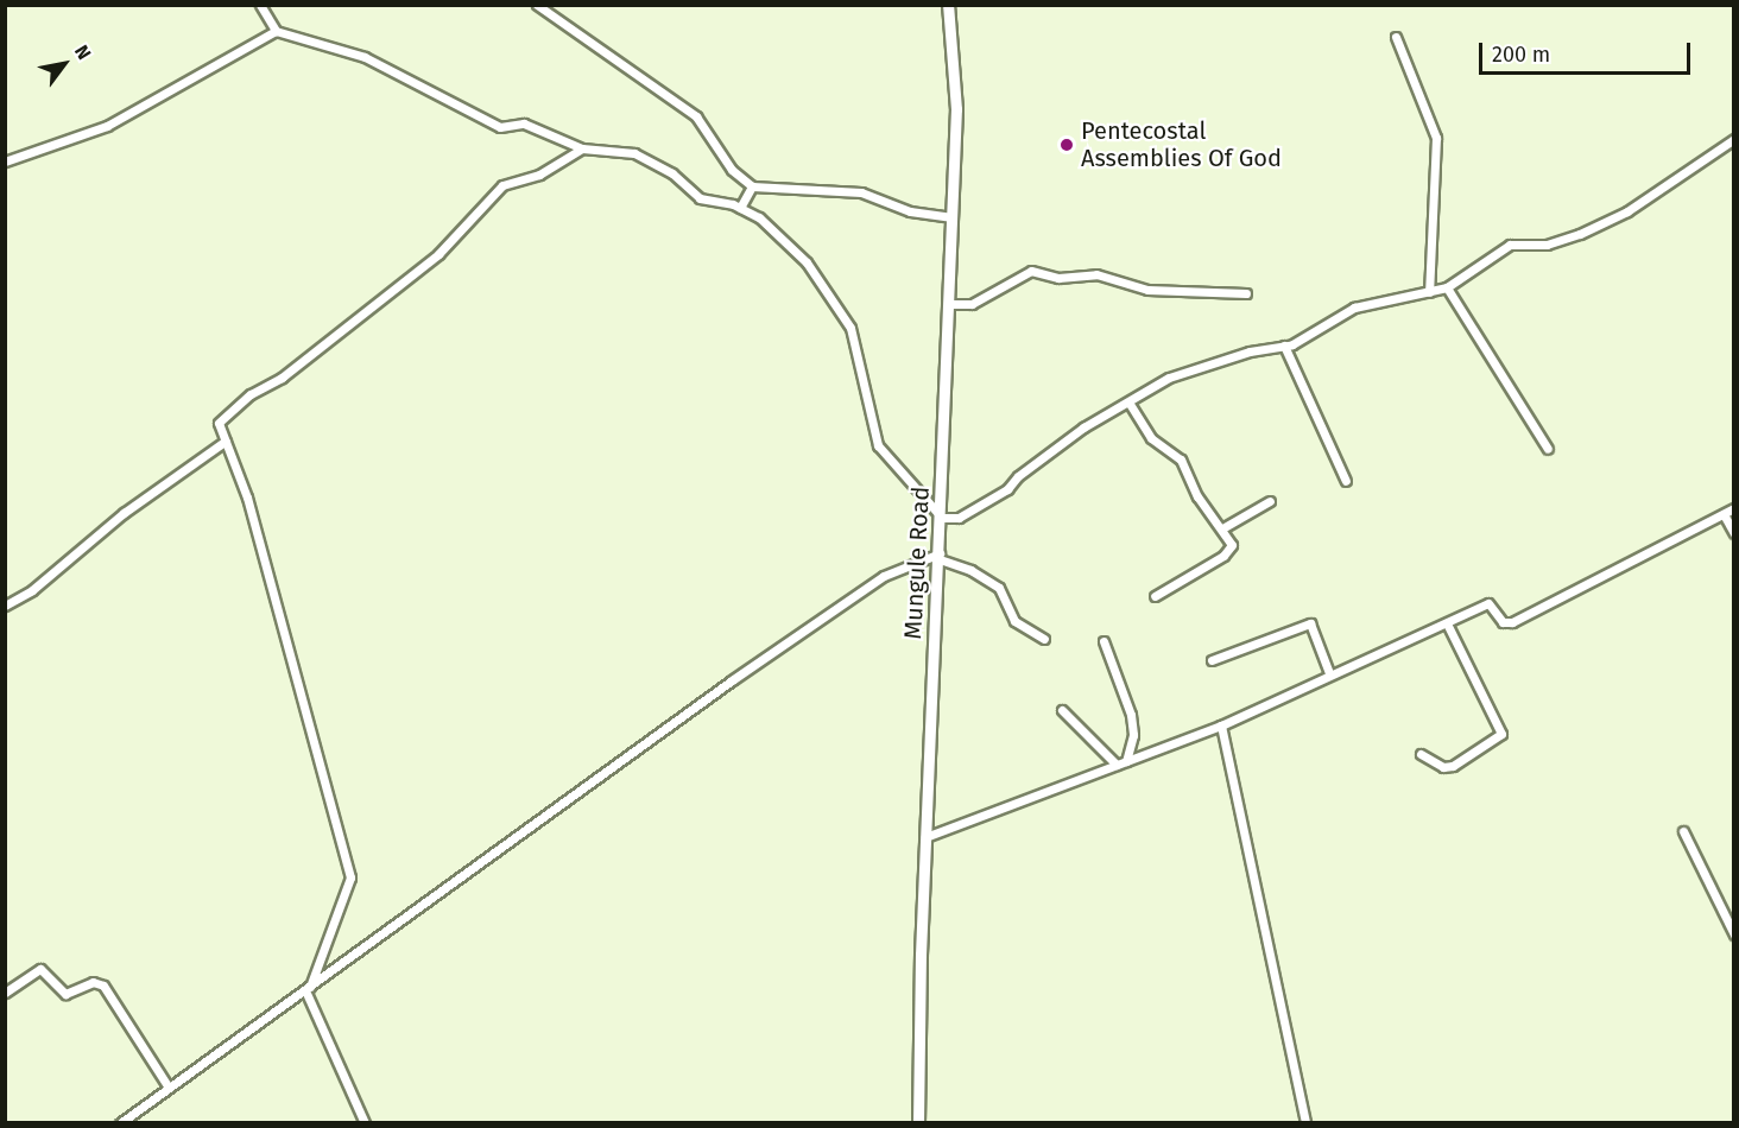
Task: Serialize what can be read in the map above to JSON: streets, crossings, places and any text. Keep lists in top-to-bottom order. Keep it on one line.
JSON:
{"streets":{"street":["Mungule Road"]},"places":["Pentecostal Assemblies Of God"],"scale_bar":"200 m","north":"top right"}
